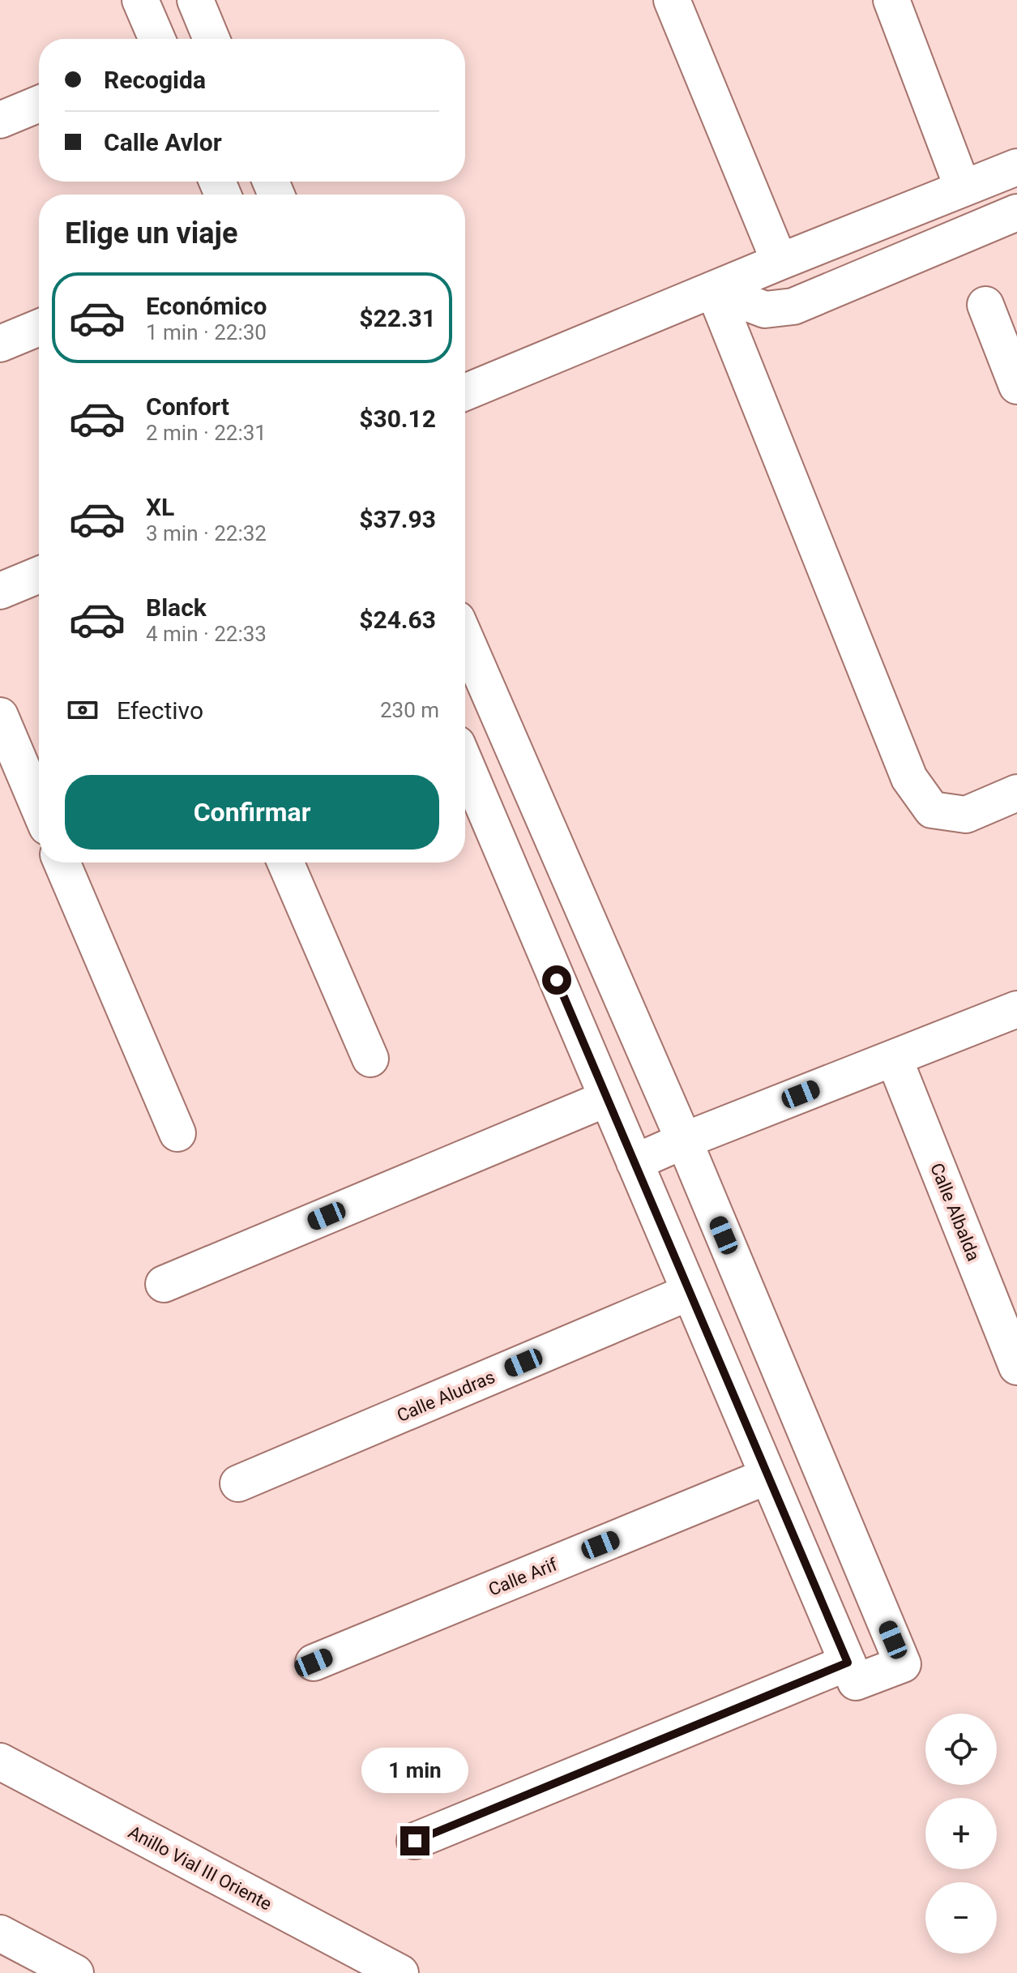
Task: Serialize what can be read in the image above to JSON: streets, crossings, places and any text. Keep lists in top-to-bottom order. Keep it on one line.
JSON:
{"streets":{"street":["Calle Albalda","Calle Aludras","Calle Arif","Anillo Vial III Oriente"]},"page":{"banner":["Recogida","Calle Avlor"],"heading":"Elige un viaje","list":[{"name":"Económico","note":"1 min · 22:30","value":"$22.31"},{"name":"Confort","note":"2 min · 22:31","value":"$30.12"},{"name":"XL","note":"3 min · 22:32","value":"$37.93"},{"name":"Black","note":"4 min · 22:33","value":"$24.63"}],"pay":["Efectivo","230 m"],"buttons":"Confirmar","map_buttons":["+","−"],"bubble":"1 min"}}
